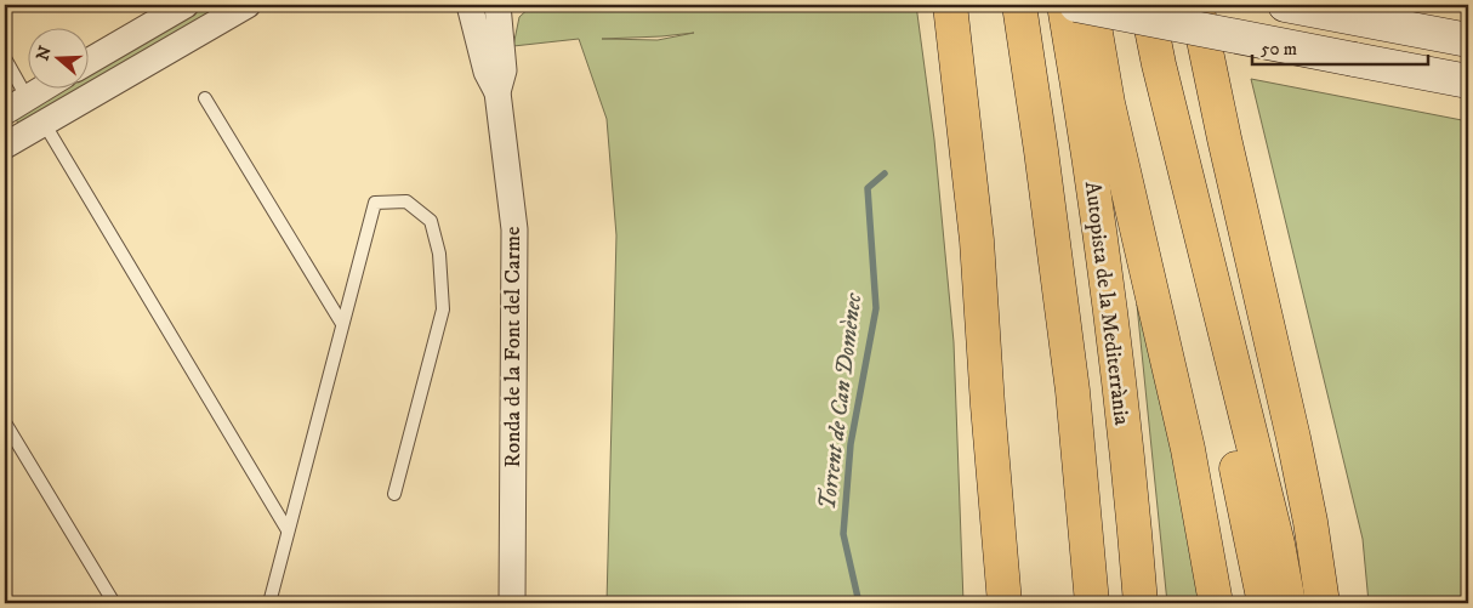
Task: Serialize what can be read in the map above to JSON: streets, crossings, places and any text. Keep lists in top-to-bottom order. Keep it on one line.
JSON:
{"streets":{"highway":["Autopista de la Mediterrània"],"street":["Ronda de la Font del Carme"]},"water":["Torrent de Can Domènec"],"scale_bar":"50 m","north":"left"}
